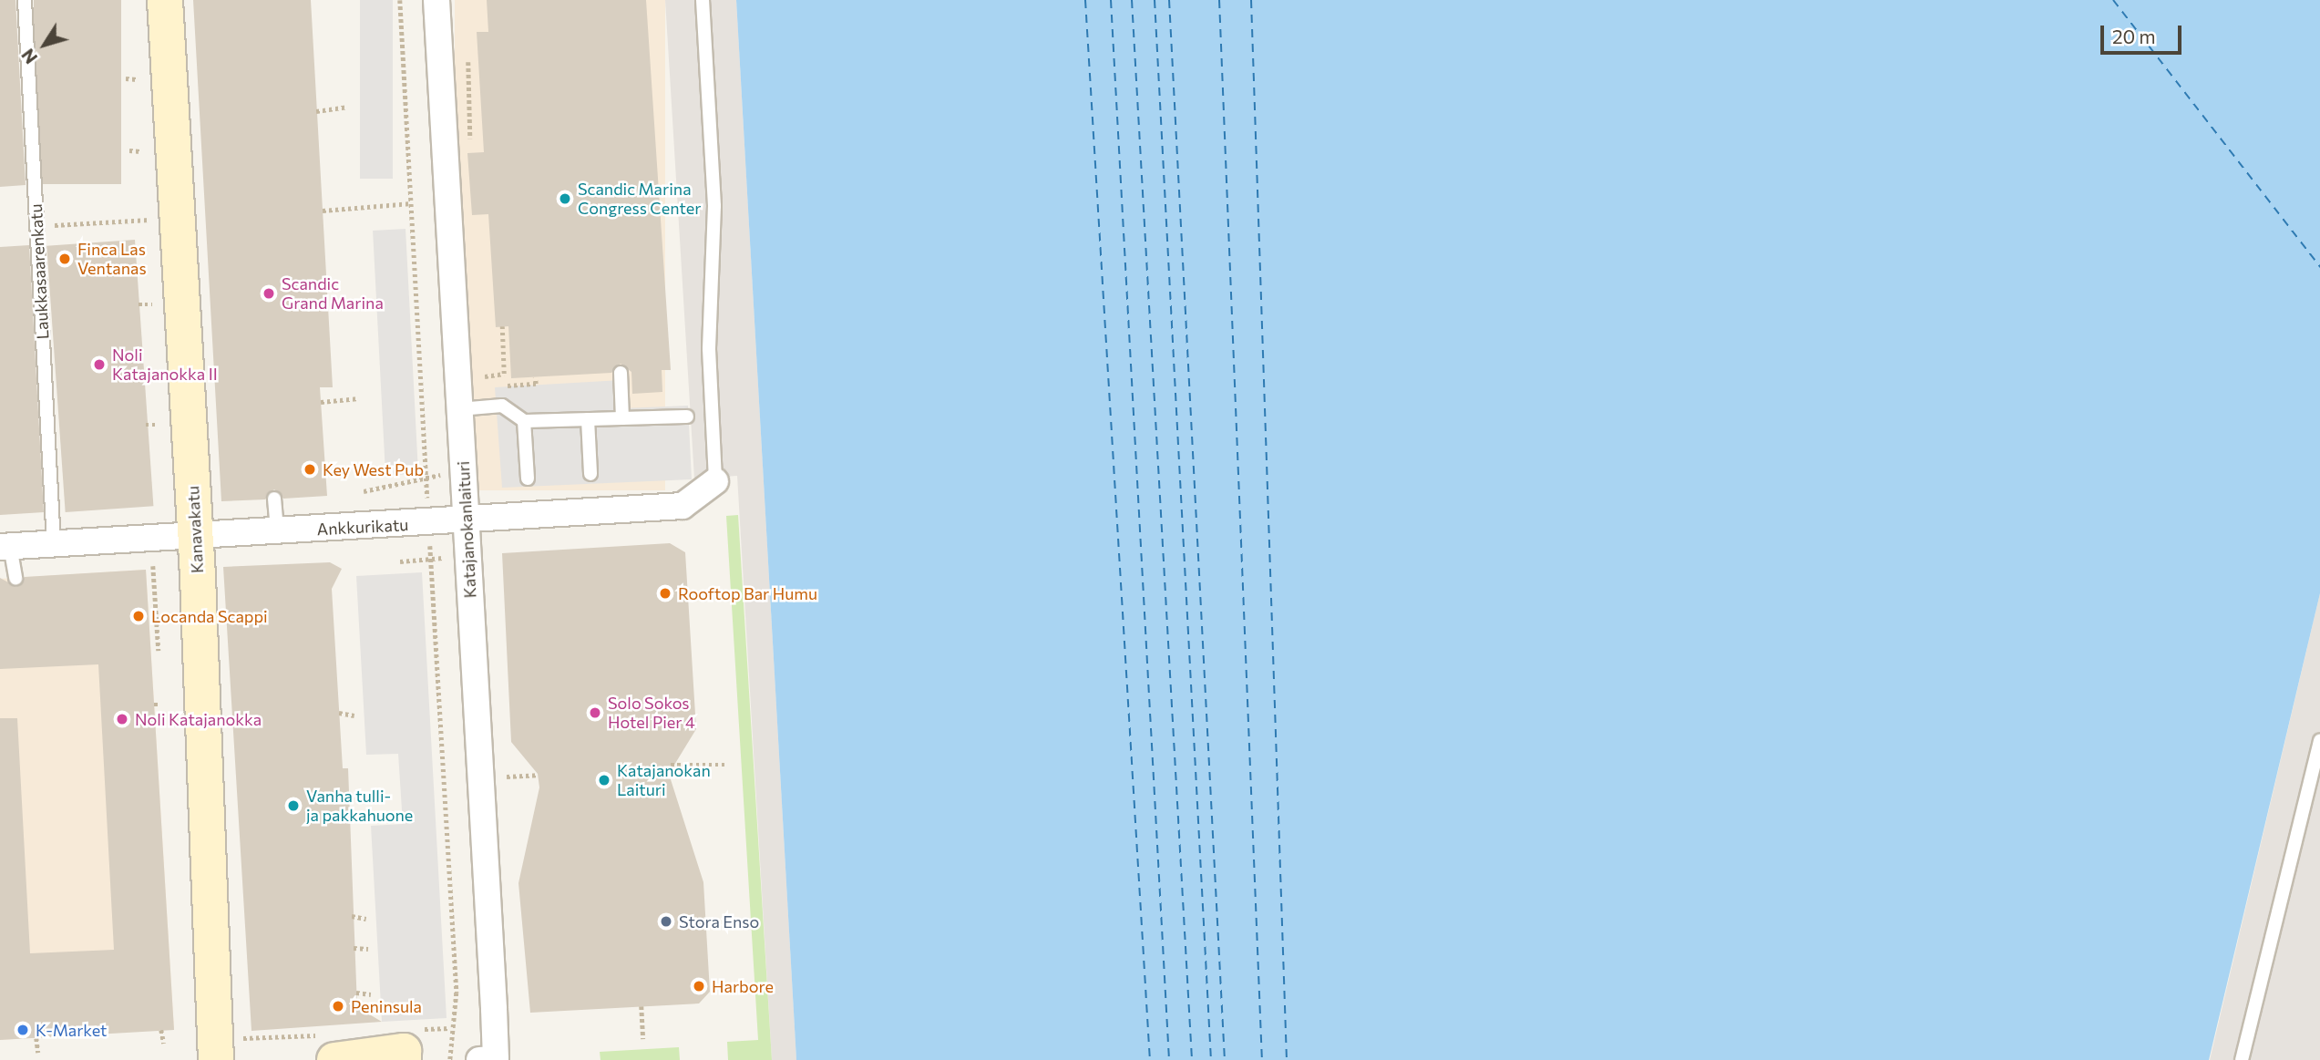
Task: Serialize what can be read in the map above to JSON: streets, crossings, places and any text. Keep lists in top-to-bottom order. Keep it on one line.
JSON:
{"streets":{"main road":["Kanavakatu"],"street":["Ankkurikatu","Katajanokanlaituri"],"lane":["Laukkasaarenkatu"]},"crossings":[["Laukkasaarenkatu","Ankkurikatu"],["Ankkurikatu","Kanavakatu"],["Ankkurikatu","Katajanokanlaituri"]],"places":["Scandic Marina Congress Center","Finca Las Ventanas","Scandic Grand Marina","Noli Katajanokka II","Key West Pub","Rooftop Bar Humu","Locanda Scappi","Solo Sokos Hotel Pier 4","Noli Katajanokka","Katajanokan Laituri","Vanha tulli- ja pakkahuone","Stora Enso","Harbore","Peninsula","K-Market"],"scale_bar":"20 m","north":"bottom left"}
